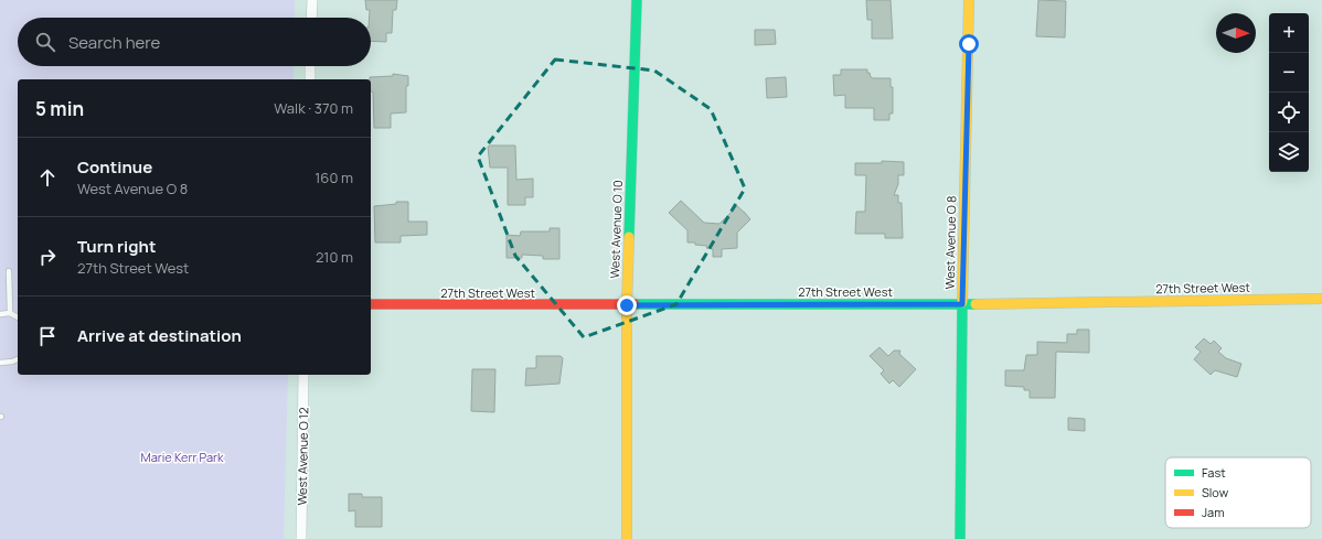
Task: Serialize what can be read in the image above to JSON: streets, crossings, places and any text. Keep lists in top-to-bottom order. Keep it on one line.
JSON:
{"streets":{"street":["West Avenue O 10","West Avenue O 8","27th Street West","West Avenue O 12"]},"crossings":[["West Avenue O 10","27th Street West"],["West Avenue O 8","27th Street West"]],"parks":["Marie Kerr Park"],"legend":["Fast","Slow","Jam"],"north":"right","page":{"map_buttons":["+","−"],"search":"Search here","heading":["5 min","Walk · 370 m"],"list":[["Continue","West Avenue O 8","160 m"],["Turn right","27th Street West","210 m"],"Arrive at destination"]}}
